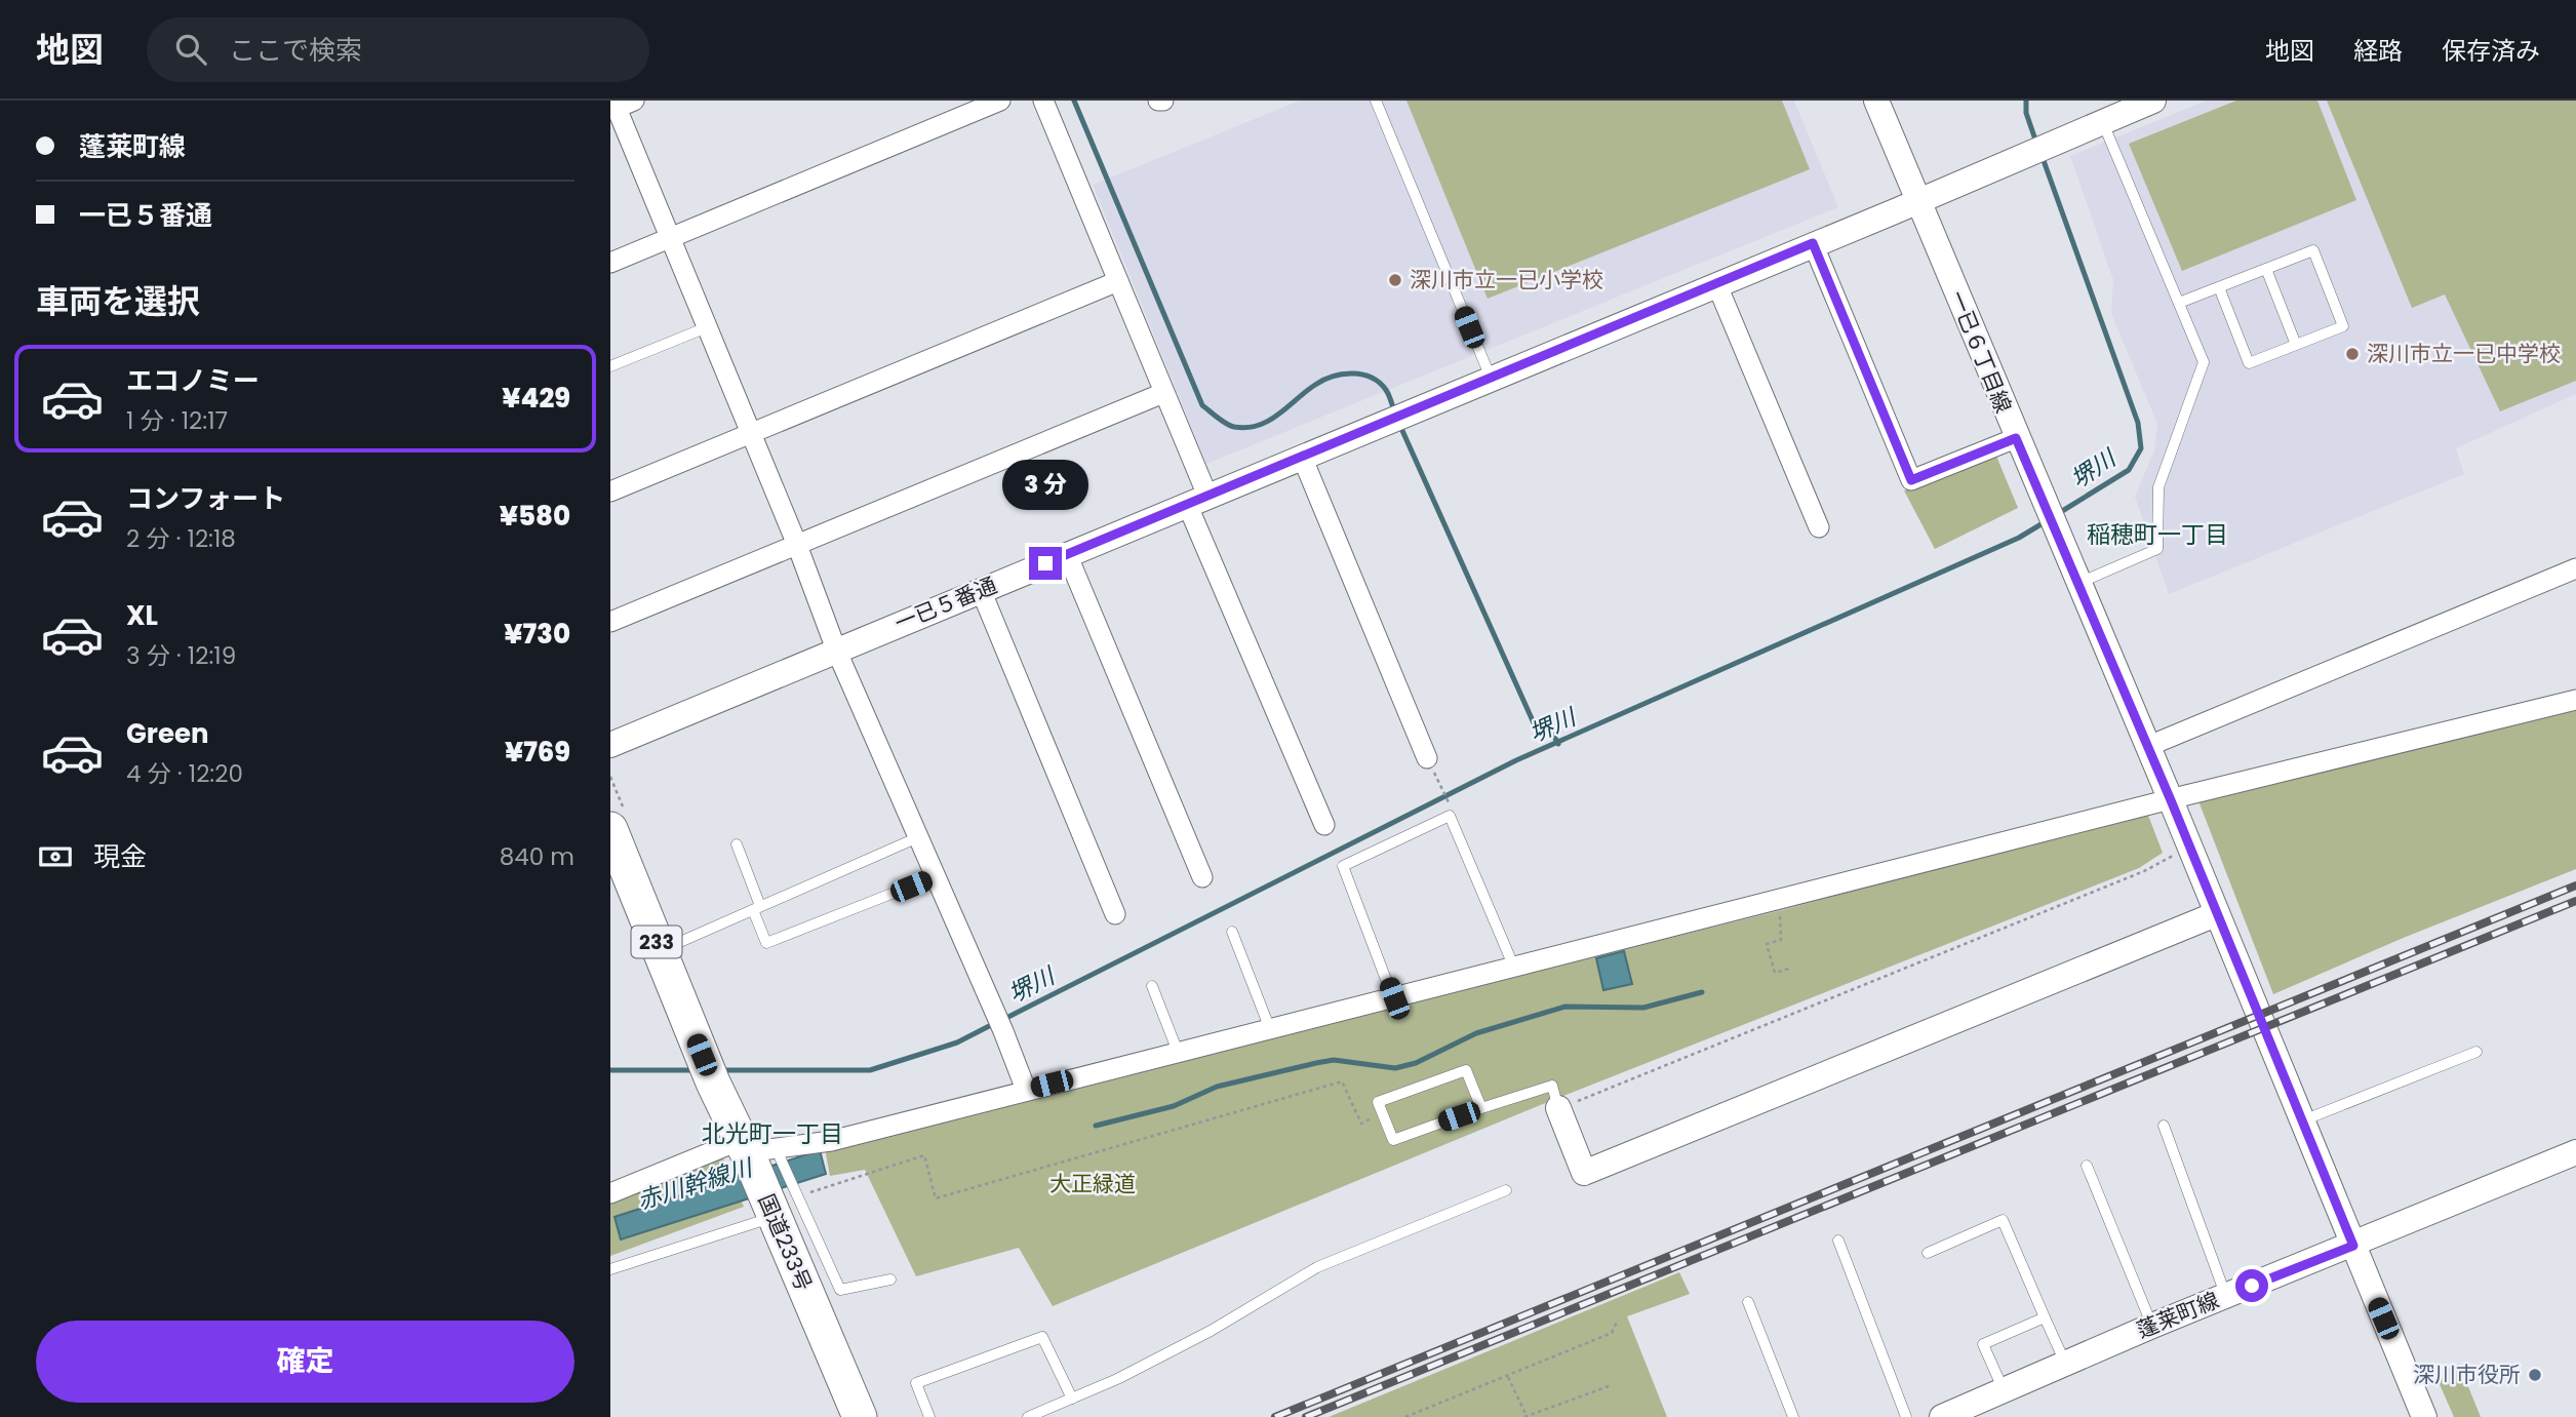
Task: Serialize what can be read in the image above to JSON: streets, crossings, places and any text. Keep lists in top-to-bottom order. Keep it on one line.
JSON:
{"streets":{"highway":["233","国道233号"],"street":["一已６丁目線","一已５番通","蓬莱町線"]},"crossings":[["一已６丁目線","一已５番通"],["一已６丁目線","蓬莱町線"]],"districts":["稲穂町一丁目","北光町一丁目"],"water":["堺川","赤川幹線川"],"parks":["大正緑道"],"places":["深川市立一已小学校","深川市立一已中学校","深川市役所"],"page":{"header":"地図","search":"ここで検索","nav":["地図","経路","保存済み"],"banner":["蓬莱町線","一已５番通"],"heading":"車両を選択","list":[{"name":"エコノミー","note":"1 分 · 12:17","value":"¥429"},{"name":"コンフォート","note":"2 分 · 12:18","value":"¥580"},{"name":"XL","note":"3 分 · 12:19","value":"¥730"},{"name":"Green","note":"4 分 · 12:20","value":"¥769"}],"bubble":"3 分","pay":["現金","840 m"],"buttons":"確定"}}
